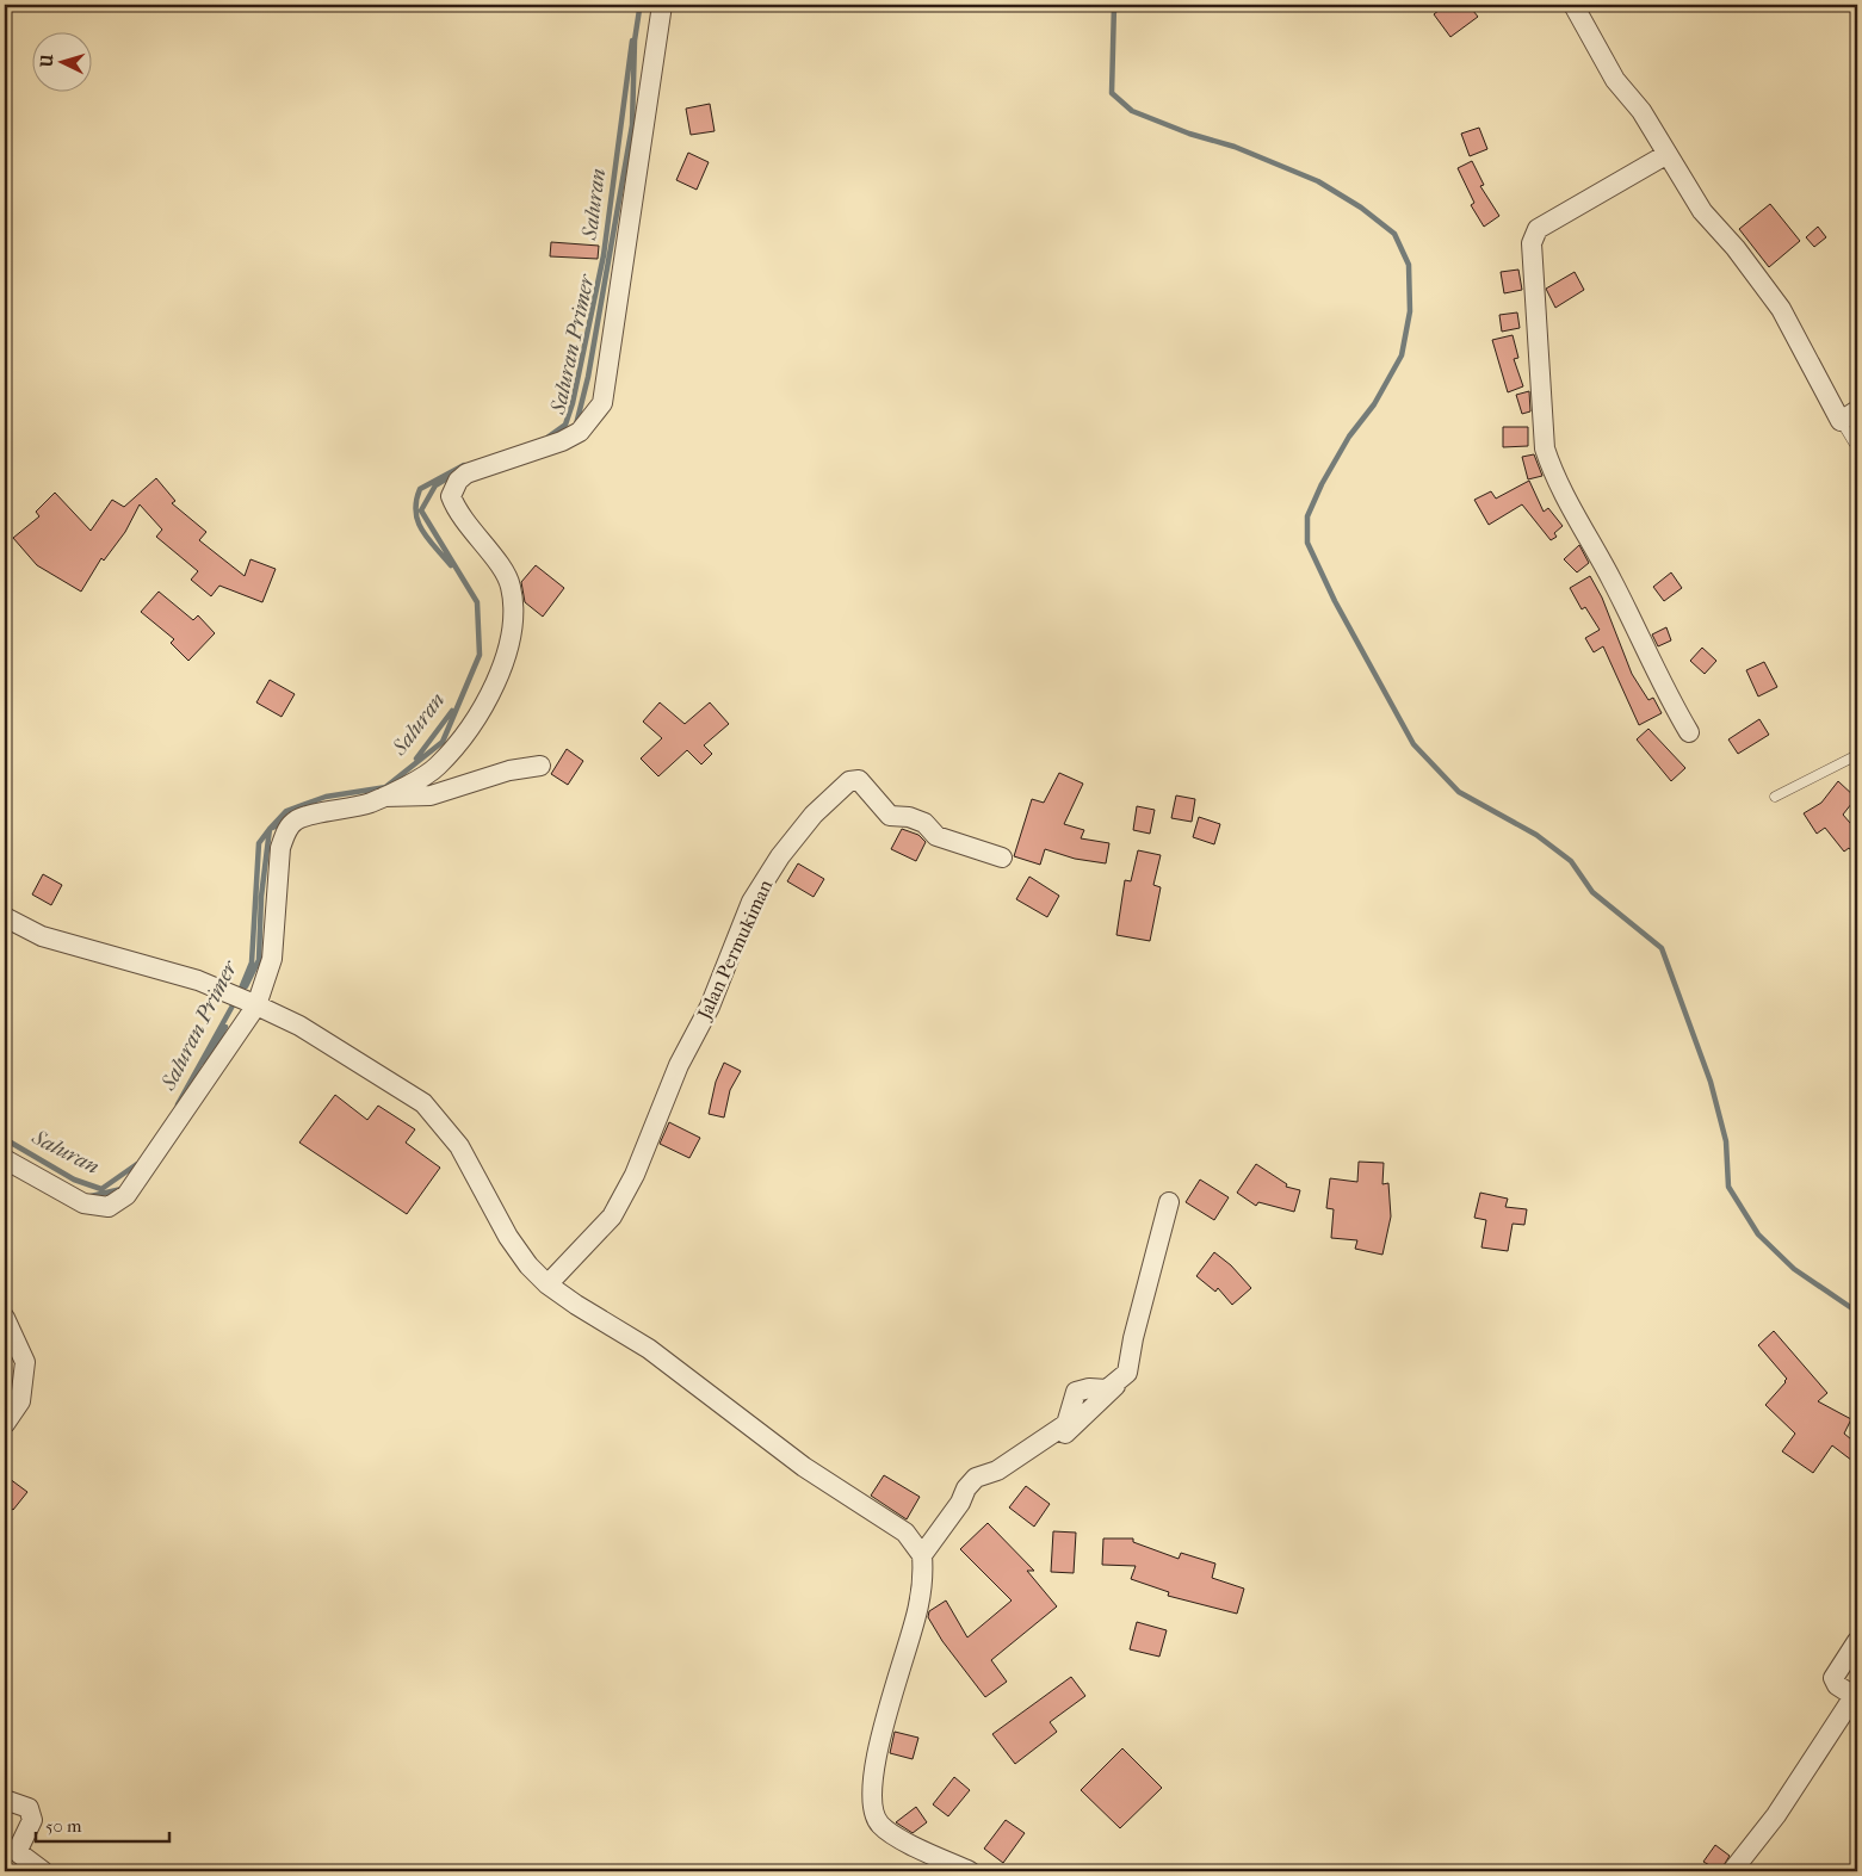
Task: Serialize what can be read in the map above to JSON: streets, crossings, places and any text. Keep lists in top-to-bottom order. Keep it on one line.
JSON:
{"streets":{"street":["Jalan Permukiman"]},"water":["Saluran","Saluran Primer"],"scale_bar":"50 m","north":"left"}
